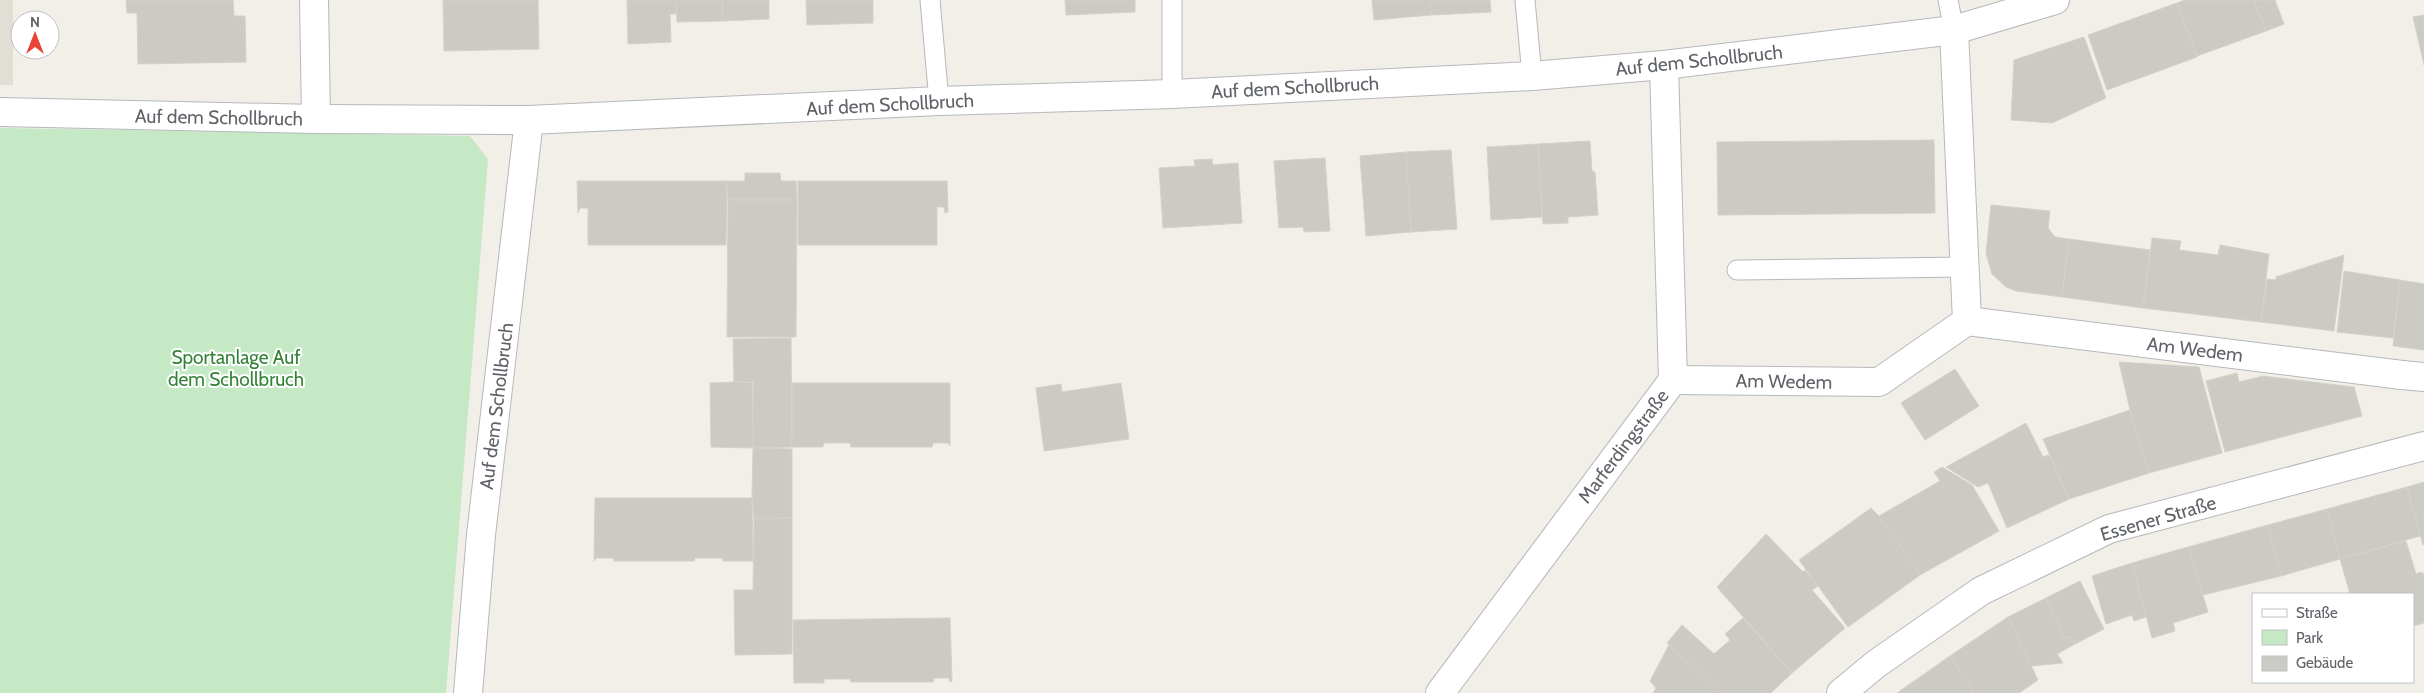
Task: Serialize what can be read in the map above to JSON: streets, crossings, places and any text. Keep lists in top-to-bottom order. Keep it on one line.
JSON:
{"streets":{"street":["Auf dem Schollbruch","Am Wedem","Marferdingstraße","Essener Straße"]},"crossings":[["Auf dem Schollbruch","Marferdingstraße"],["Am Wedem","Marferdingstraße"]],"parks":["Sportanlage Auf dem Schollbruch"],"legend":["Straße","Park","Gebäude"],"north":"top"}
